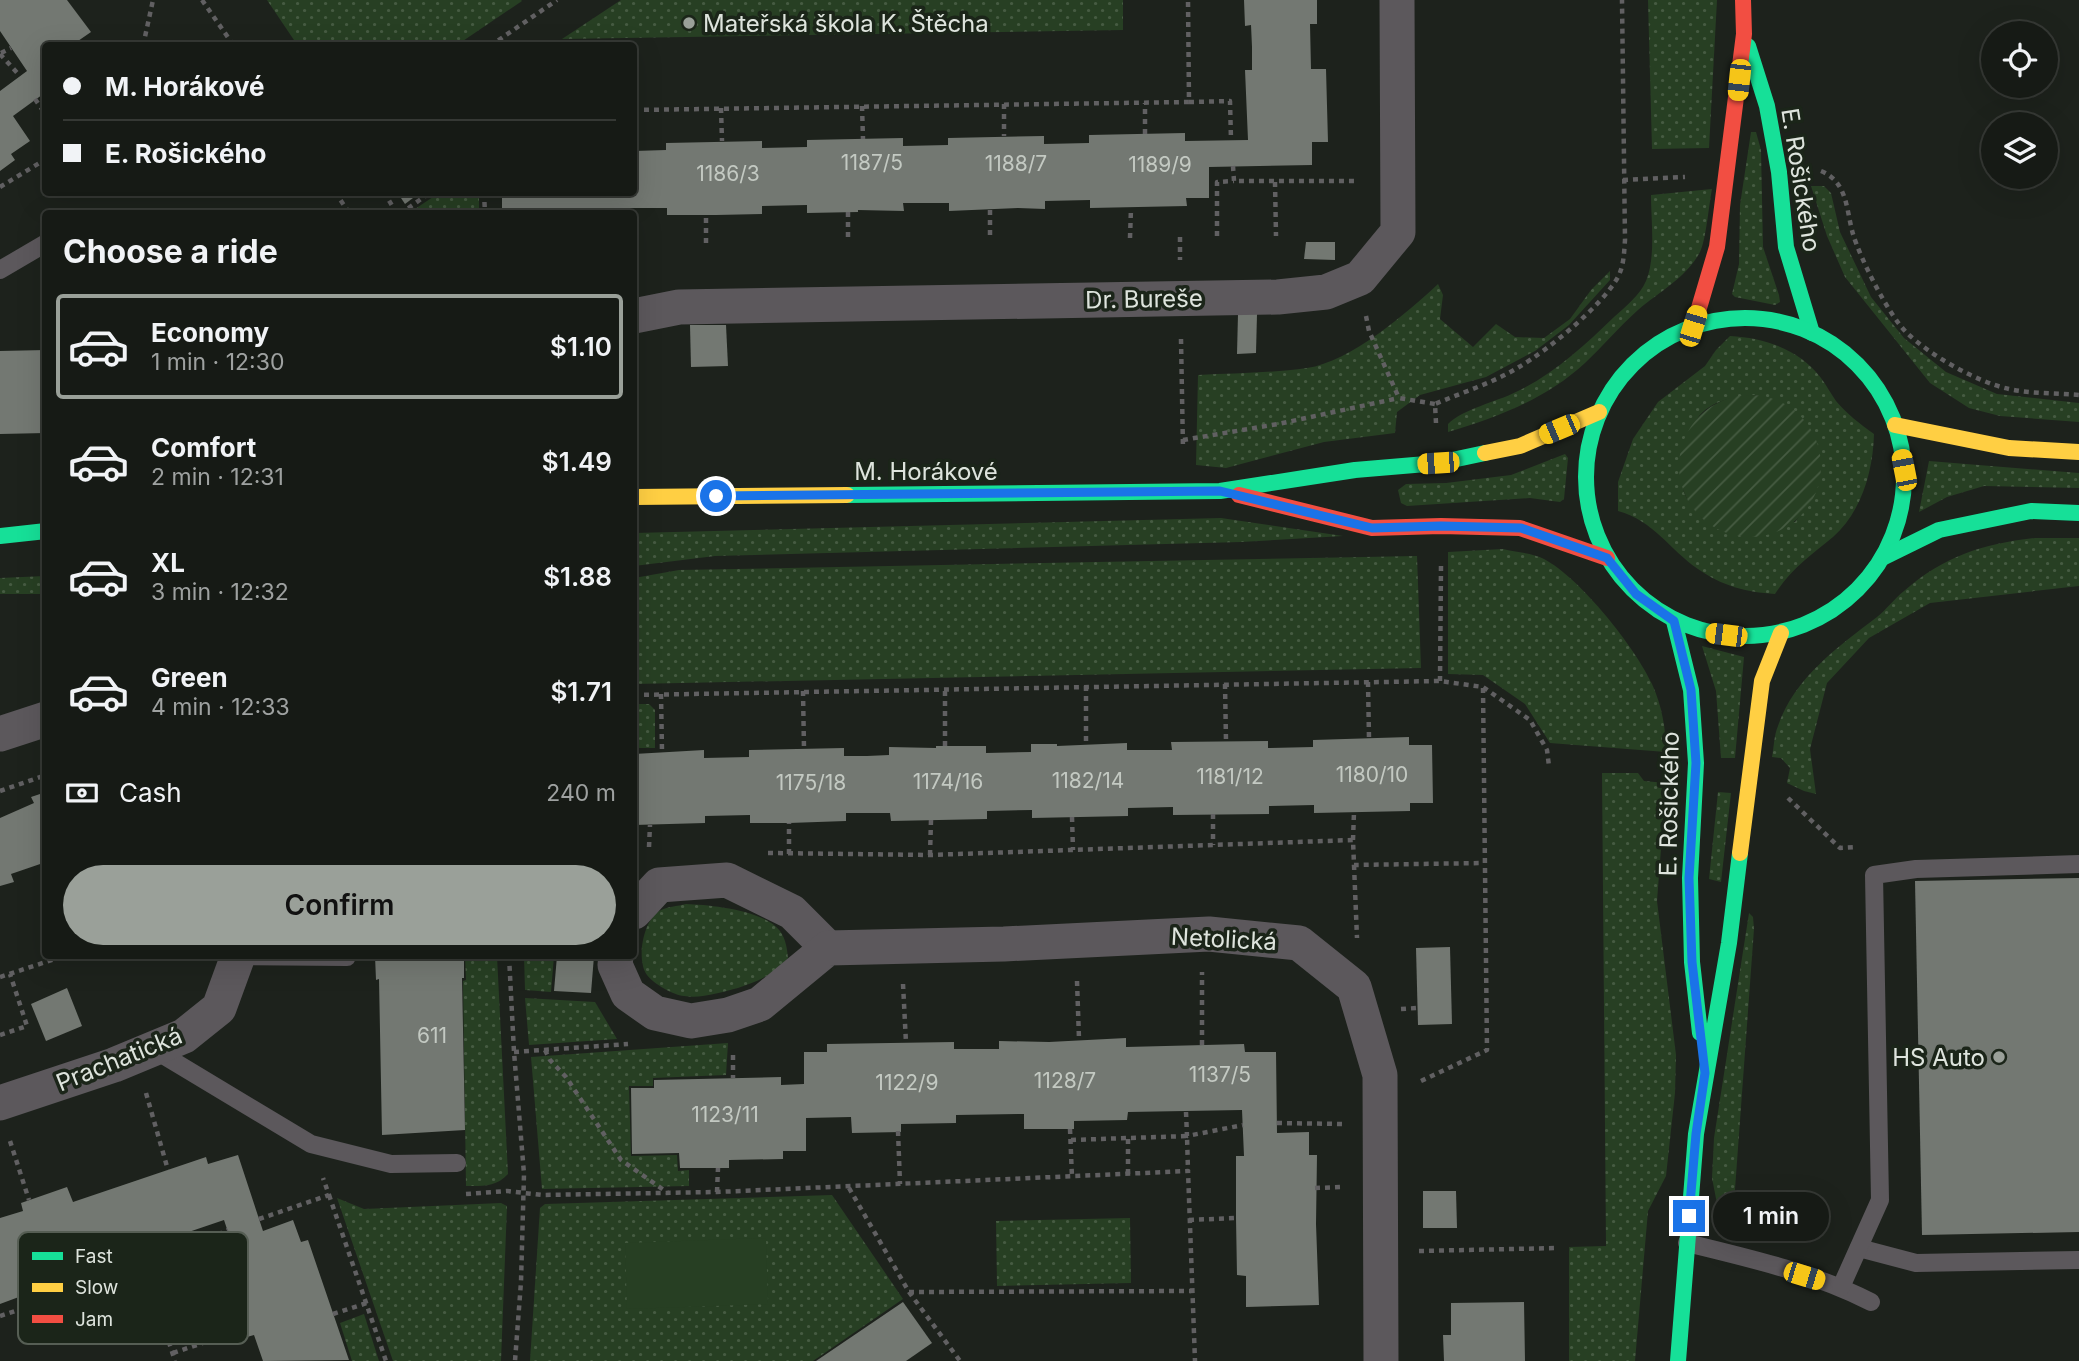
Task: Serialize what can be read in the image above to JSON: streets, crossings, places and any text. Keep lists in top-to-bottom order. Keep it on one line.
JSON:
{"streets":{"street":["E. Rošického","Dr. Bureše","M. Horákové","Netolická","Prachatická"]},"places":["Mateřská škola K. Štěcha","HS Auto"],"house_numbers":["1187/5","1188/7","1189/9","1186/3","1180/10","1181/12","1182/14","1174/16","1175/18","611","1137/5","1128/7","1122/9","1123/11"],"legend":["Fast","Slow","Jam"],"page":{"banner":["M. Horákové","E. Rošického"],"heading":"Choose a ride","list":[{"name":"Economy","note":"1 min · 12:30","value":"$1.10"},{"name":"Comfort","note":"2 min · 12:31","value":"$1.49"},{"name":"XL","note":"3 min · 12:32","value":"$1.88"},{"name":"Green","note":"4 min · 12:33","value":"$1.71"}],"pay":["Cash","240 m"],"buttons":"Confirm","bubble":"1 min"}}
